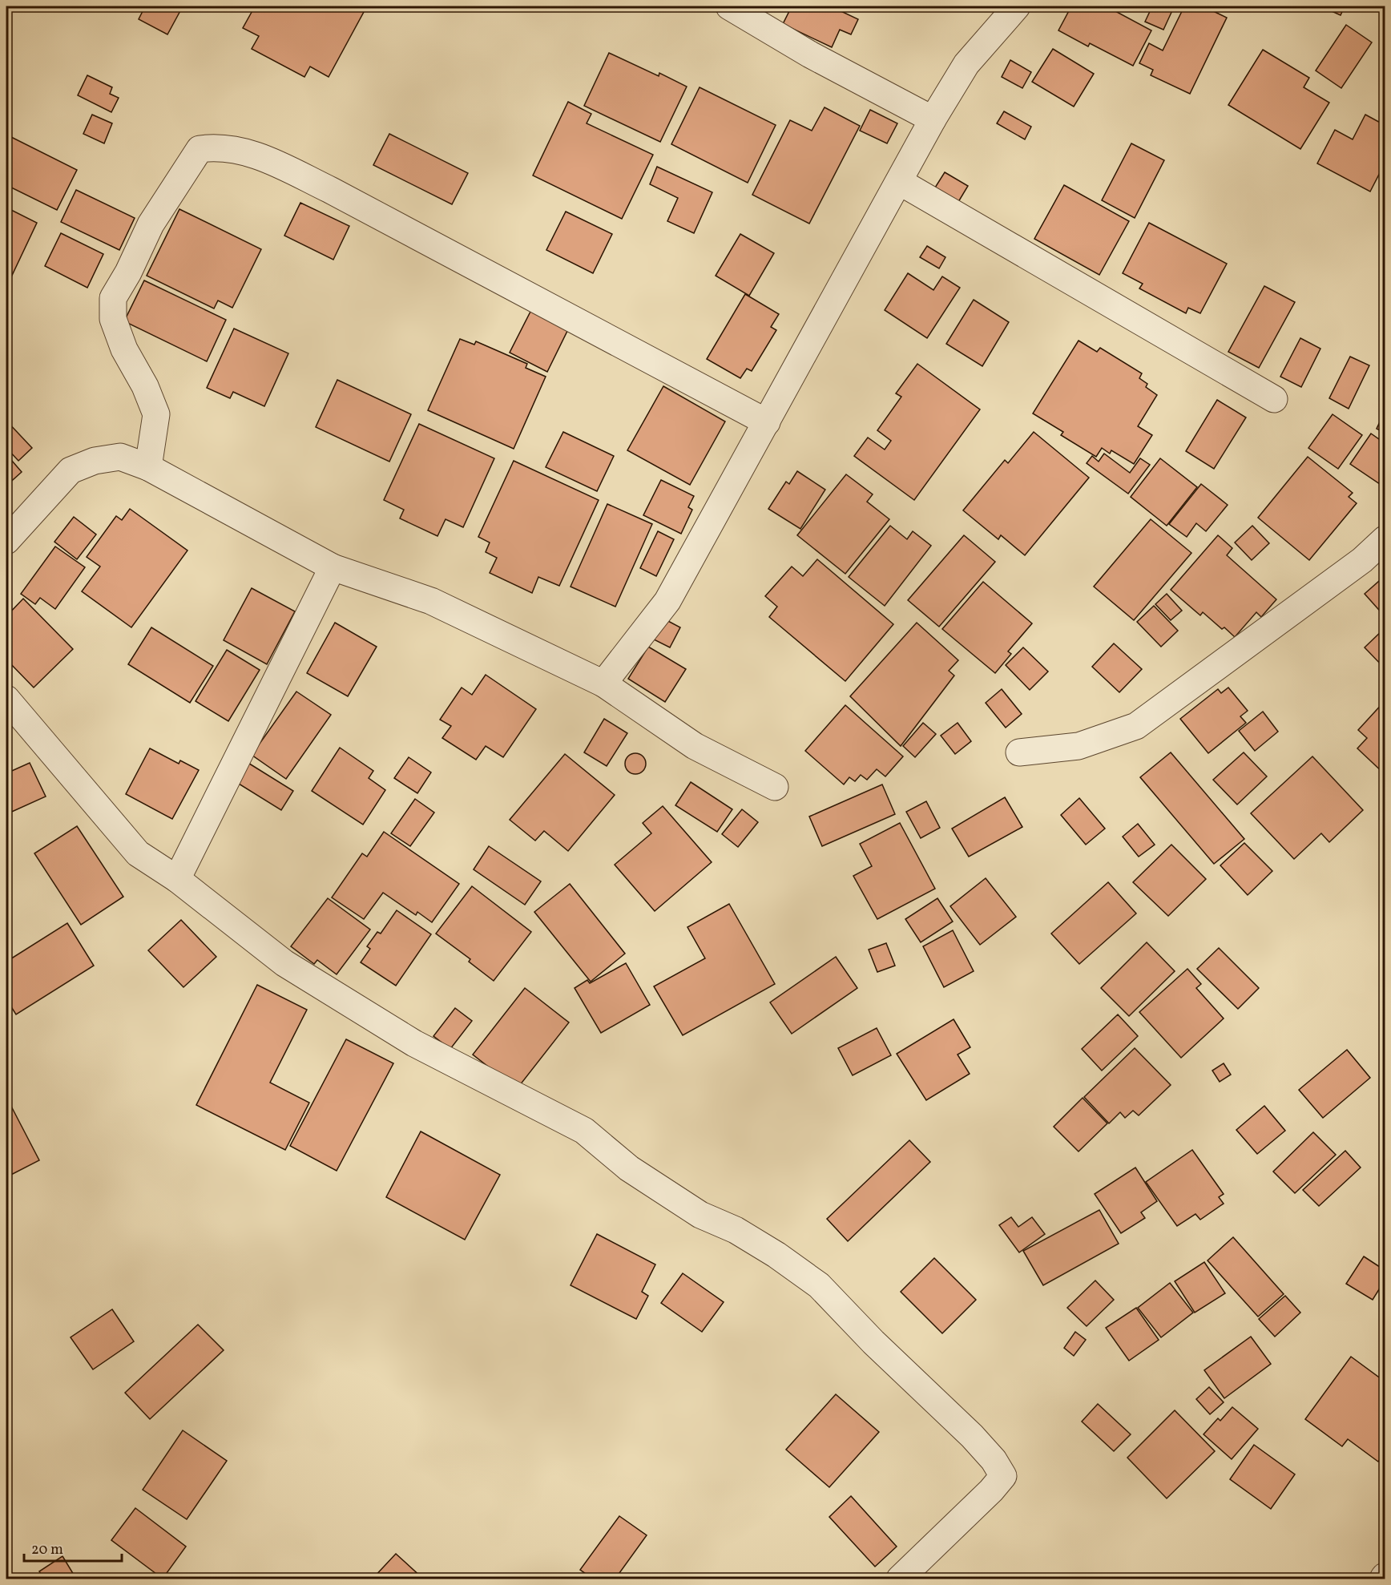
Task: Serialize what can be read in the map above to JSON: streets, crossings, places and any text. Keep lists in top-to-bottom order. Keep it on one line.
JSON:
{"scale_bar":"20 m"}
